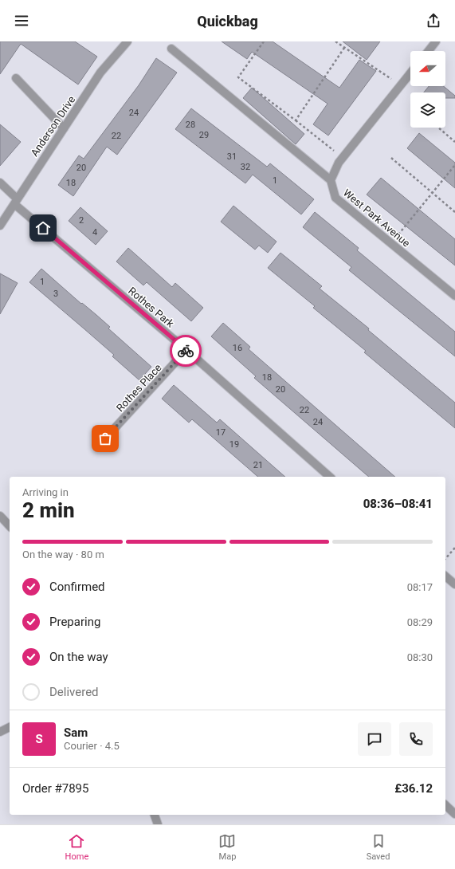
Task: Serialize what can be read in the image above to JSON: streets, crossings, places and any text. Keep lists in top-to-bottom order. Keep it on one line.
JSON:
{"streets":{"street":["Anderson Drive","West Park Avenue","Rothes Park","Rothes Place"]},"crossings":[["Anderson Drive","Rothes Park"],["Rothes Park","Rothes Place"]],"house_numbers":["24","28","29","22","31","32","20","1","18","2","4","1","3","16","18","20","22","24","17","19","21"],"north":"left","page":{"header":"Quickbag","heading":["2 min","Arriving in","08:36–08:41"],"panel":["Sam","Courier · 4.5","Order #7895","£36.12"],"bar":"On the way · 80 m","list":[["Confirmed","08:17"],["Preparing","08:29"],["On the way","08:30"],"Delivered"],"round":"S","tabs":["Home","Map","Saved"]}}
